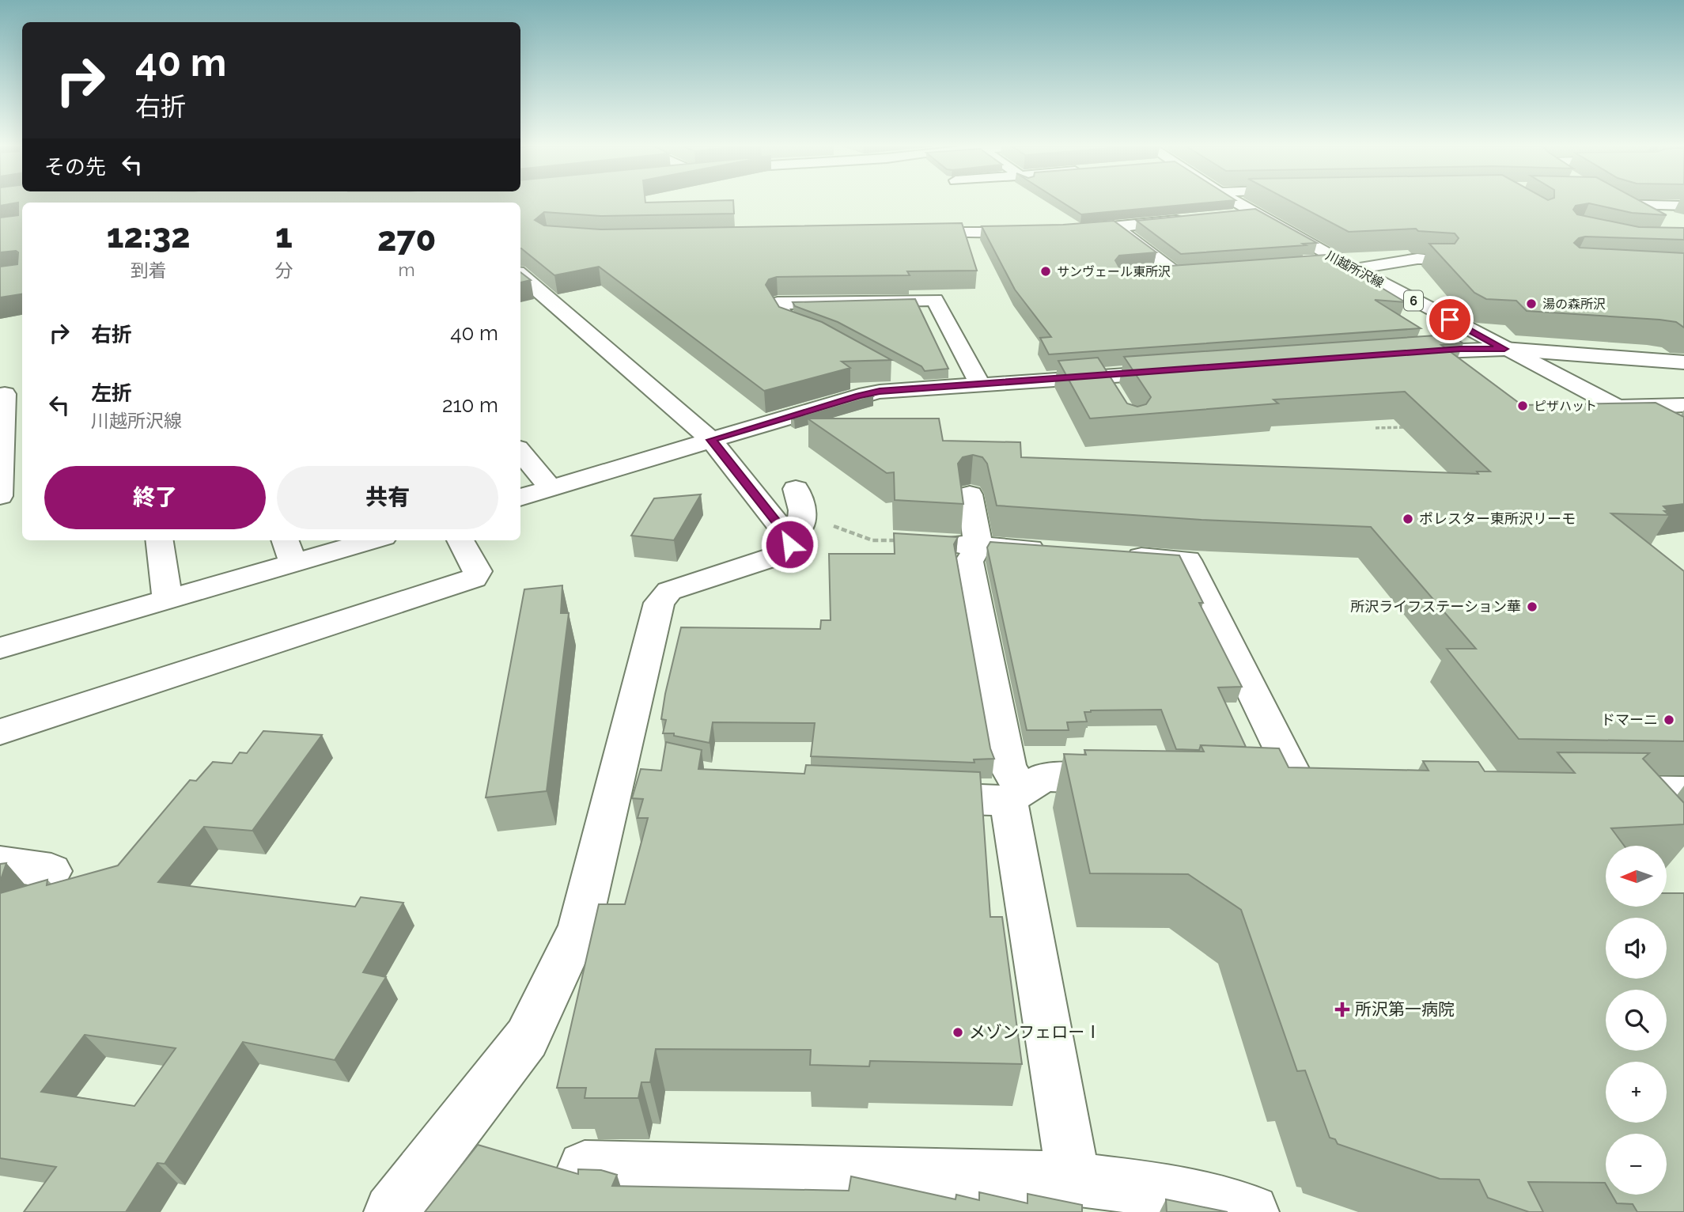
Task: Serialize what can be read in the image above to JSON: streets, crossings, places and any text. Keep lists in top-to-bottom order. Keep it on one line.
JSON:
{"streets":{"street":["川越所沢線","6"]},"places":{"other":["サンヴェール東所沢","湯の森所沢","ピザハット","ポレスター東所沢リーモ","所沢ライフステーション華","ドマーニ","メゾンフェローⅠ"],"health":["所沢第一病院"]},"north":"left","page":{"turn":["40 m","右折"],"then":"その先","eta":["12:32","到着","1","分","270","m"],"list":[{"name":"右折","value":"40 m"},{"name":"左折","note":"川越所沢線","value":"210 m"}],"buttons":["終了","共有"],"map_buttons":["+","−"]}}
